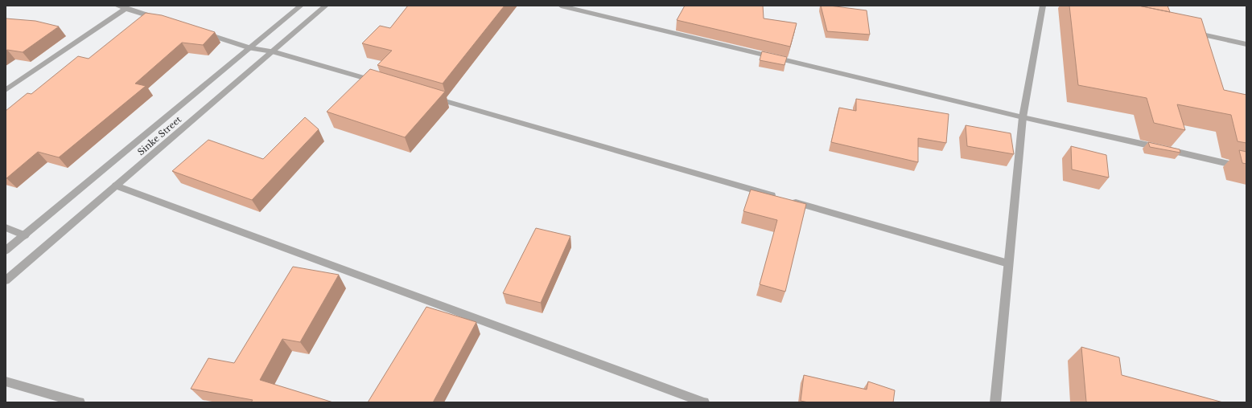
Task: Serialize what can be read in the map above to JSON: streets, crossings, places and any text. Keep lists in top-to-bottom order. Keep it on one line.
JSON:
{"streets":{"street":["Sinke Street"]}}
